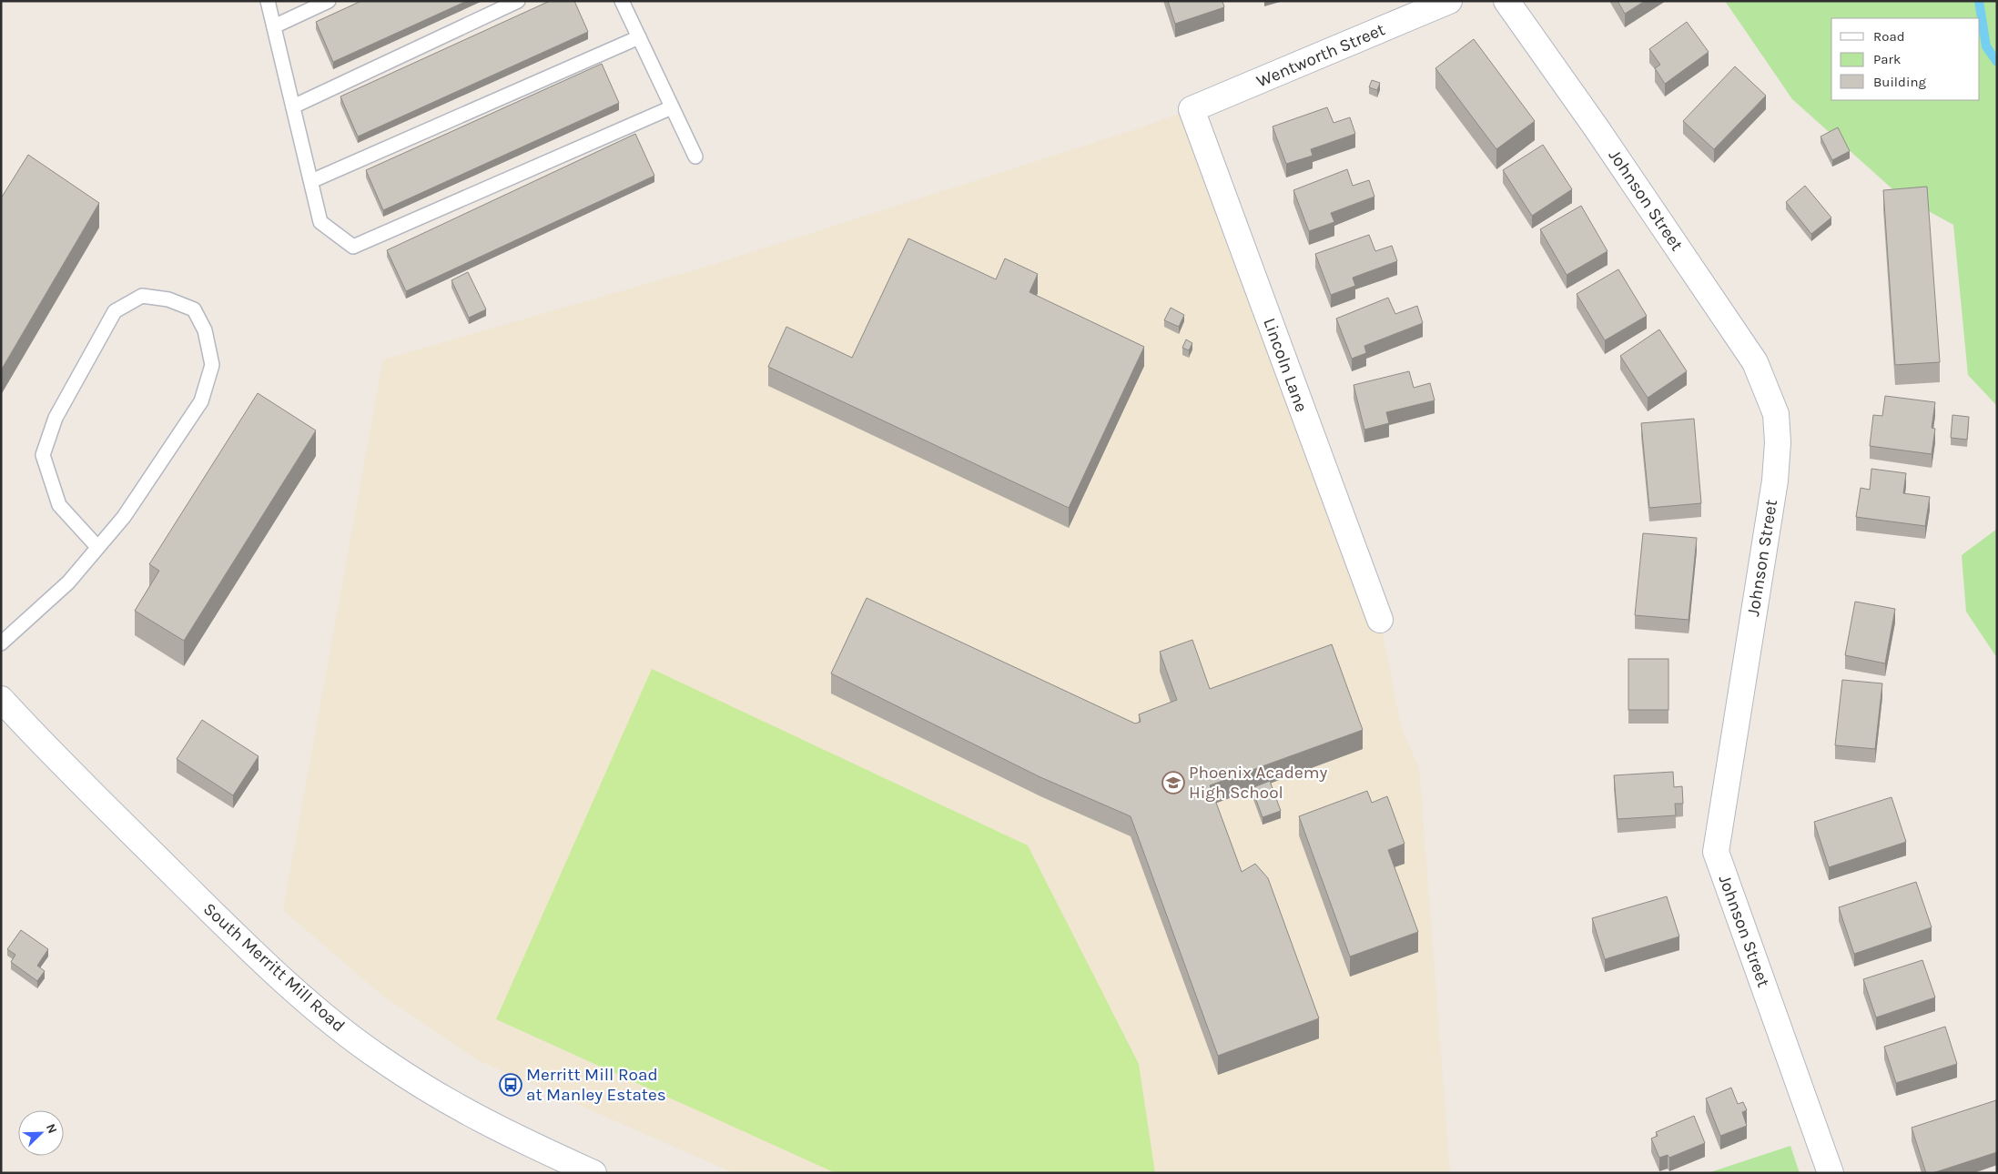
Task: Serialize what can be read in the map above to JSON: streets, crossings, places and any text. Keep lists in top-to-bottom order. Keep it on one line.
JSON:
{"streets":{"street":["Wentworth Street","Johnson Street","Lincoln Lane","South Merritt Mill Road"]},"crossings":[["Wentworth Street","Lincoln Lane"]],"places":{"school or university":["Phoenix Academy High School"],"bus stop":["Merritt Mill Road at Manley Estates"]},"legend":["Road","Park","Building"],"north":"top right"}
